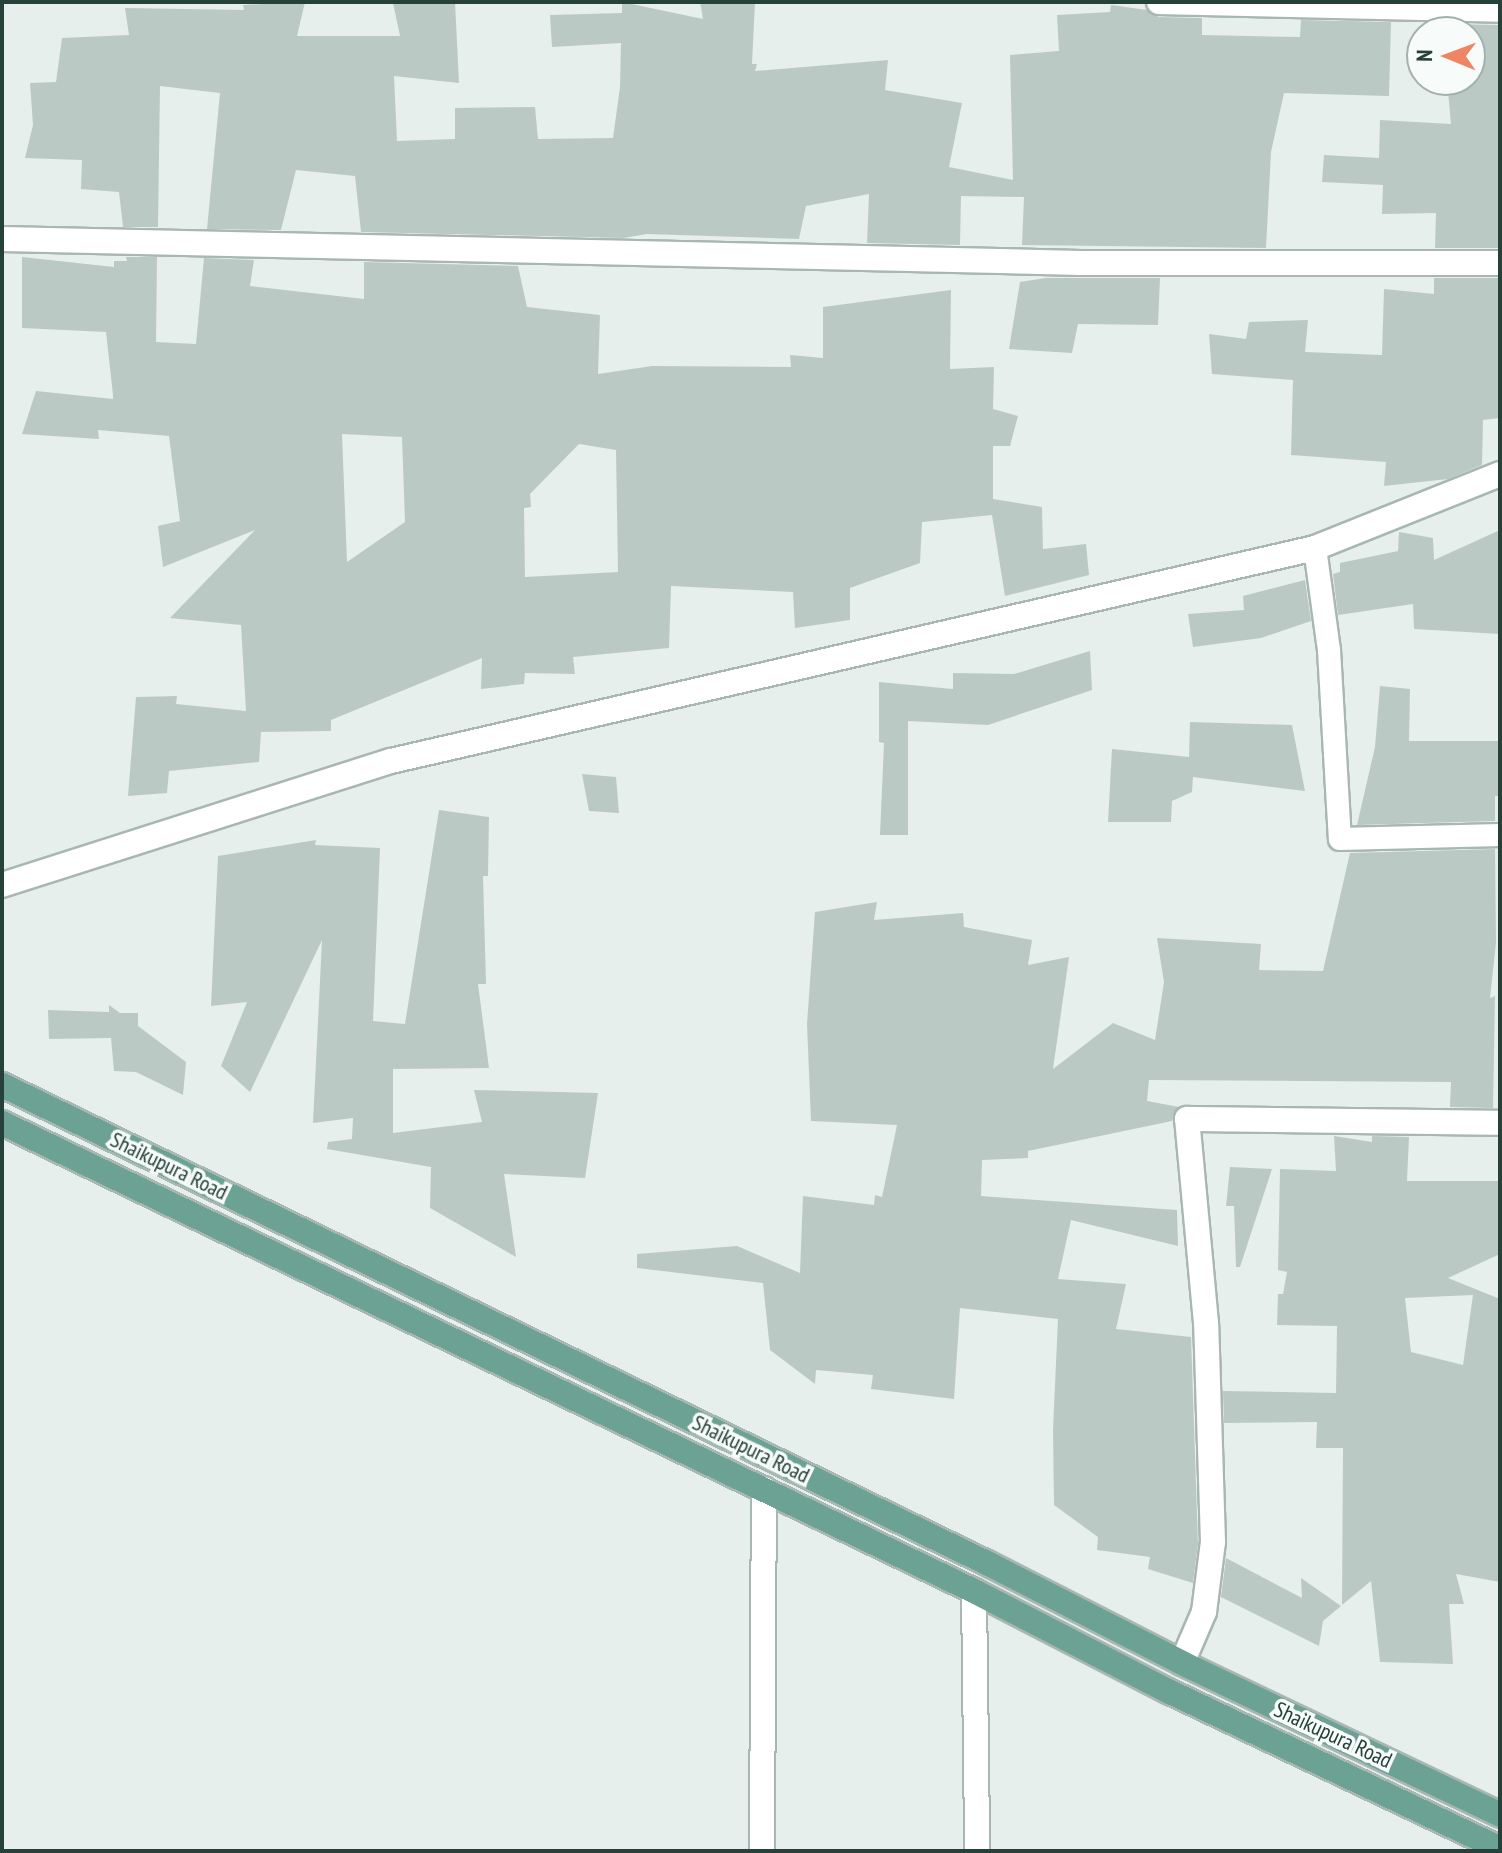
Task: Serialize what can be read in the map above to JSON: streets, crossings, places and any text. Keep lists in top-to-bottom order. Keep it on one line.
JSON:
{"streets":{"main road":["Shaikupura Road"]},"north":"left"}
